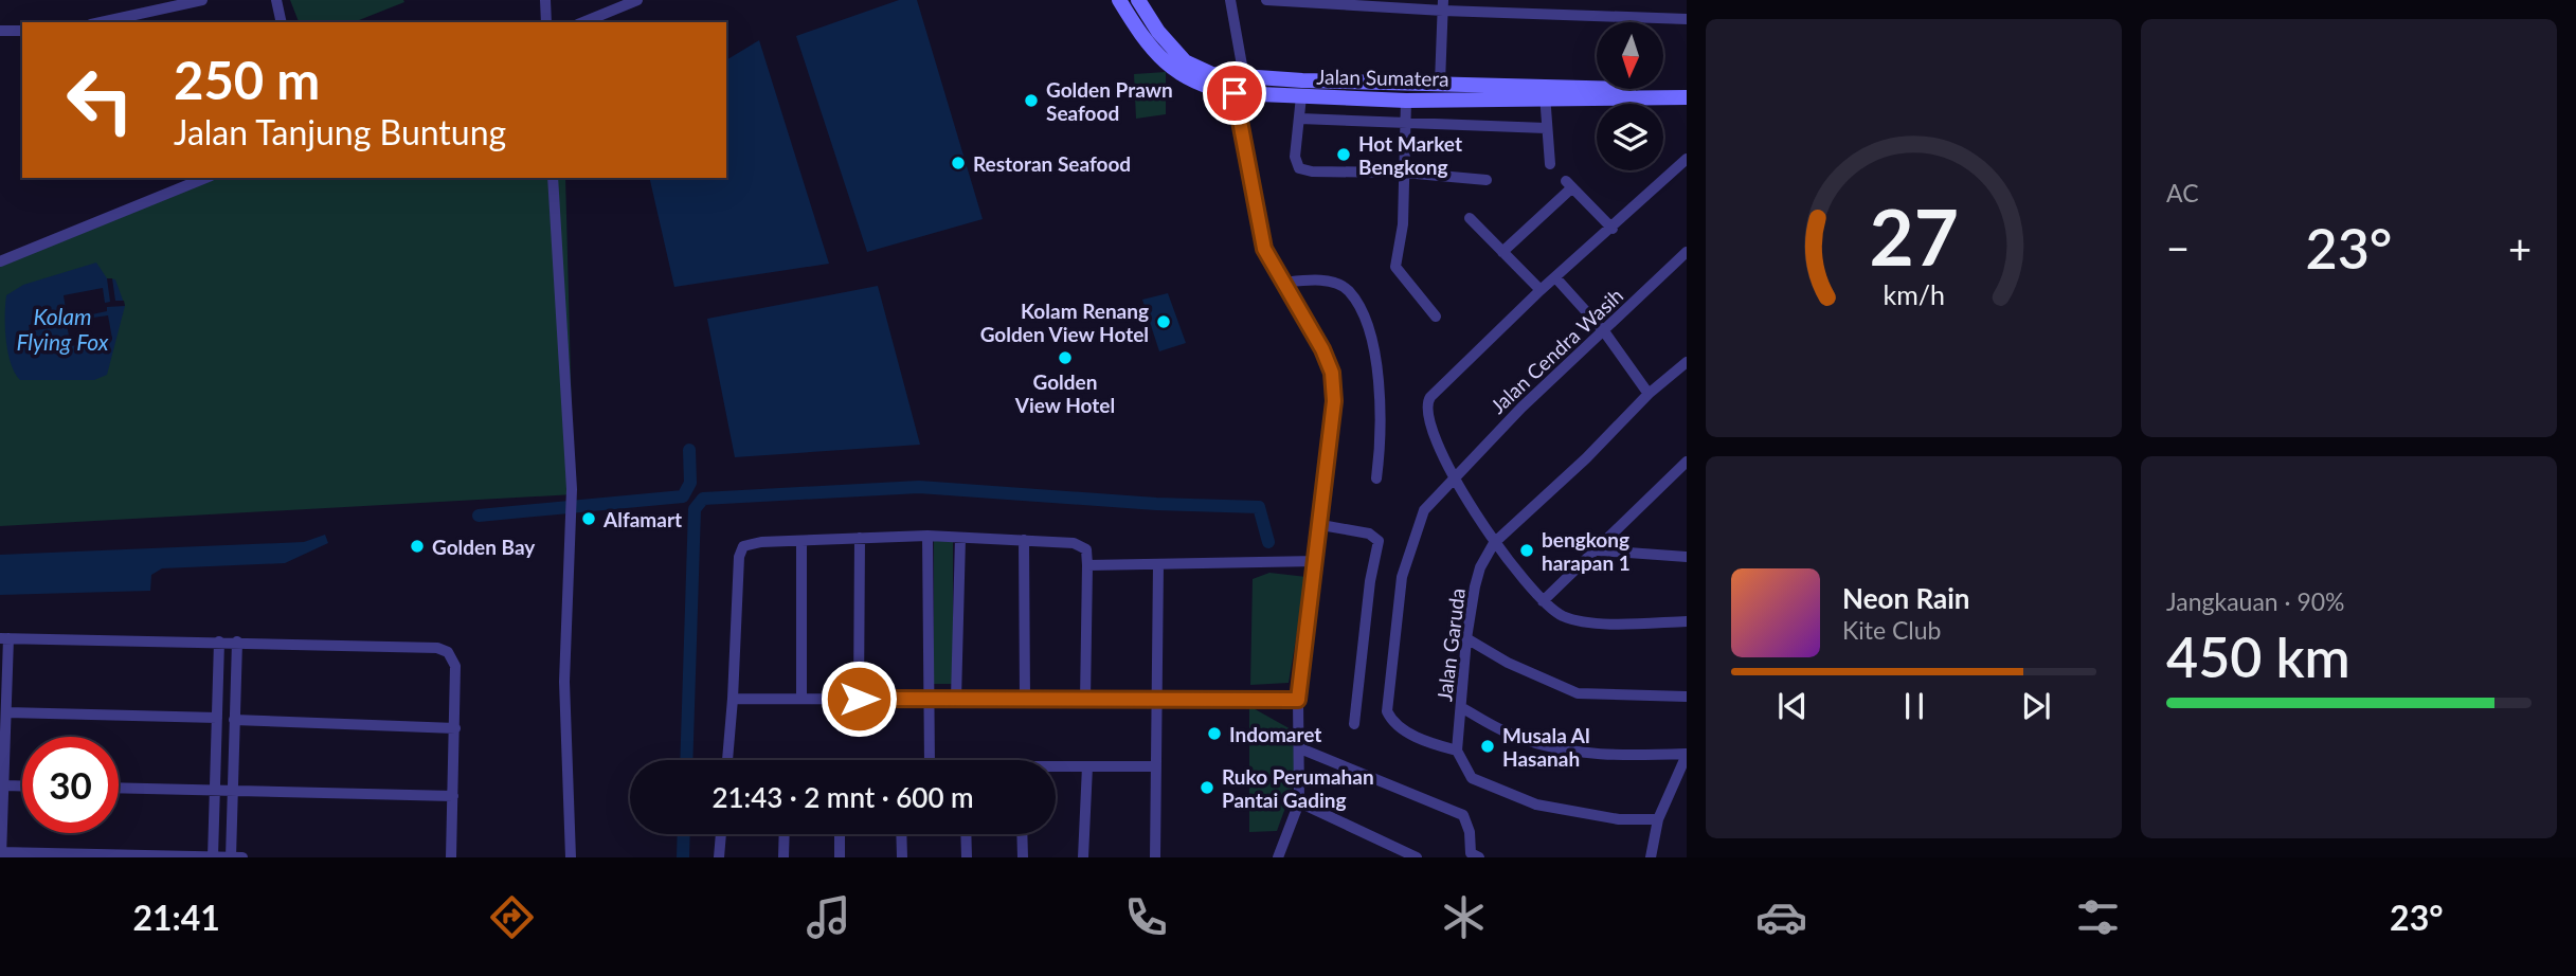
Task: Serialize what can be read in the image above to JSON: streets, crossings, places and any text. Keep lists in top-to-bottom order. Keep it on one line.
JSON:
{"streets":{"main road":["Jalan Sumatera"],"street":["Jalan Cendra Wasih","Jalan Garuda"]},"crossings":[["Jalan Cendra Wasih","Jalan Garuda"]],"water":["Kolam Flying Fox"],"places":["Golden Prawn Seafood","Hot Market Bengkong","Restoran Seafood","Kolam Renang Golden View Hotel","Golden View Hotel","Alfamart","Golden Bay","bengkong harapan 1","Indomaret","Musala Al Hasanah","Ruko Perumahan Pantai Gading"],"north":"bottom","page":{"tile":["AC",["Jangkauan · 90%","450 km"]],"turn":["250 m","Jalan Tanjung Buntung"],"heat":["−","23°","+"],"song":["Neon Rain","Kite Club"],"limit":"30","trip":"21:43 · 2 mnt · 600 m","tabs":["21:41","23°"],"gauge":["27","km/h"]}}
